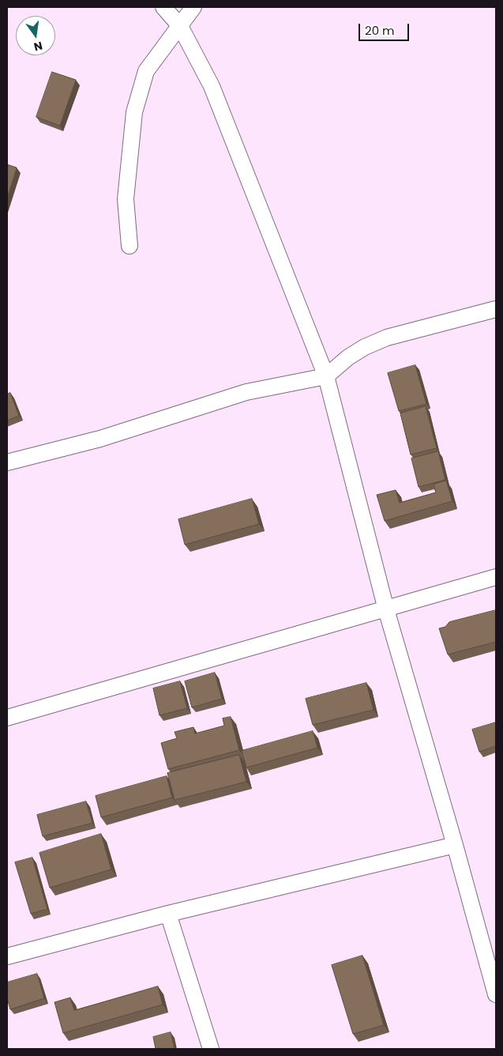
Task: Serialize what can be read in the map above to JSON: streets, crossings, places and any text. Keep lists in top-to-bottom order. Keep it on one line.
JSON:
{"scale_bar":"20 m","north":"bottom"}
